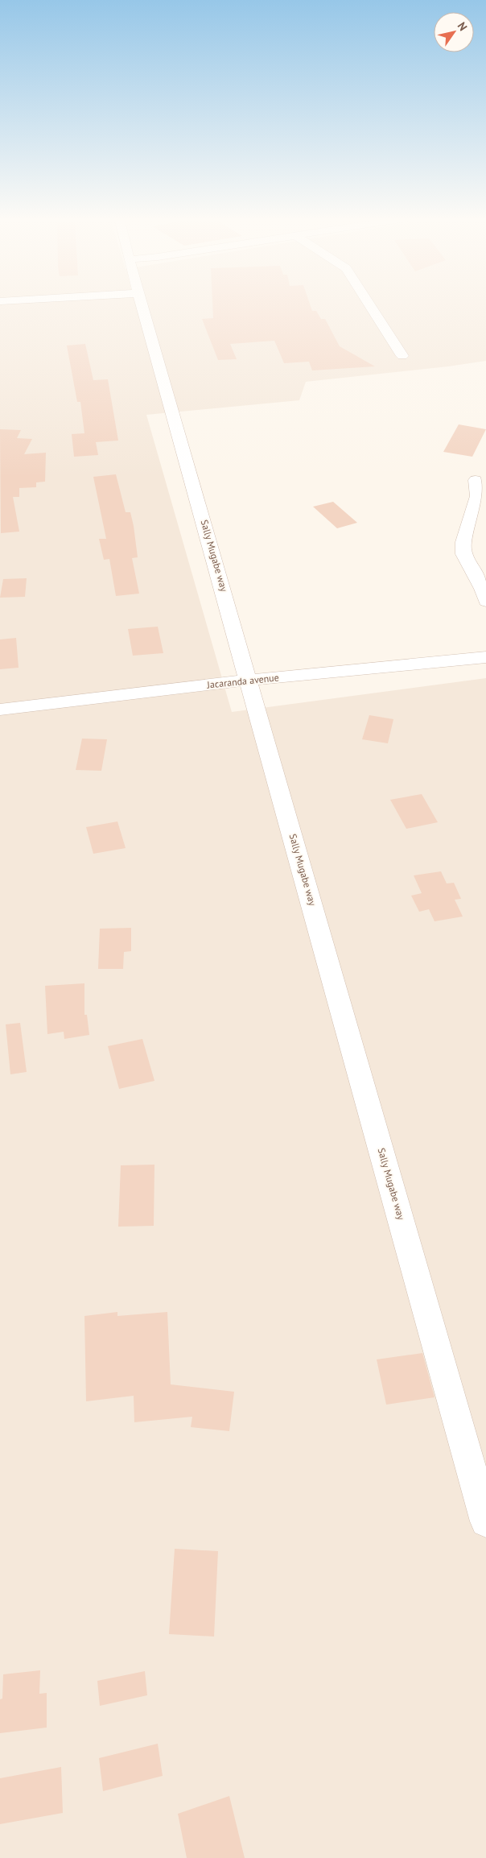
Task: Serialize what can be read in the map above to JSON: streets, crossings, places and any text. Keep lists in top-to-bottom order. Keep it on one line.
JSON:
{"streets":{"street":["Sally Mugabe way","Jacaranda avenue"]},"crossings":[["Sally Mugabe way","Jacaranda avenue"]],"north":"top right"}
